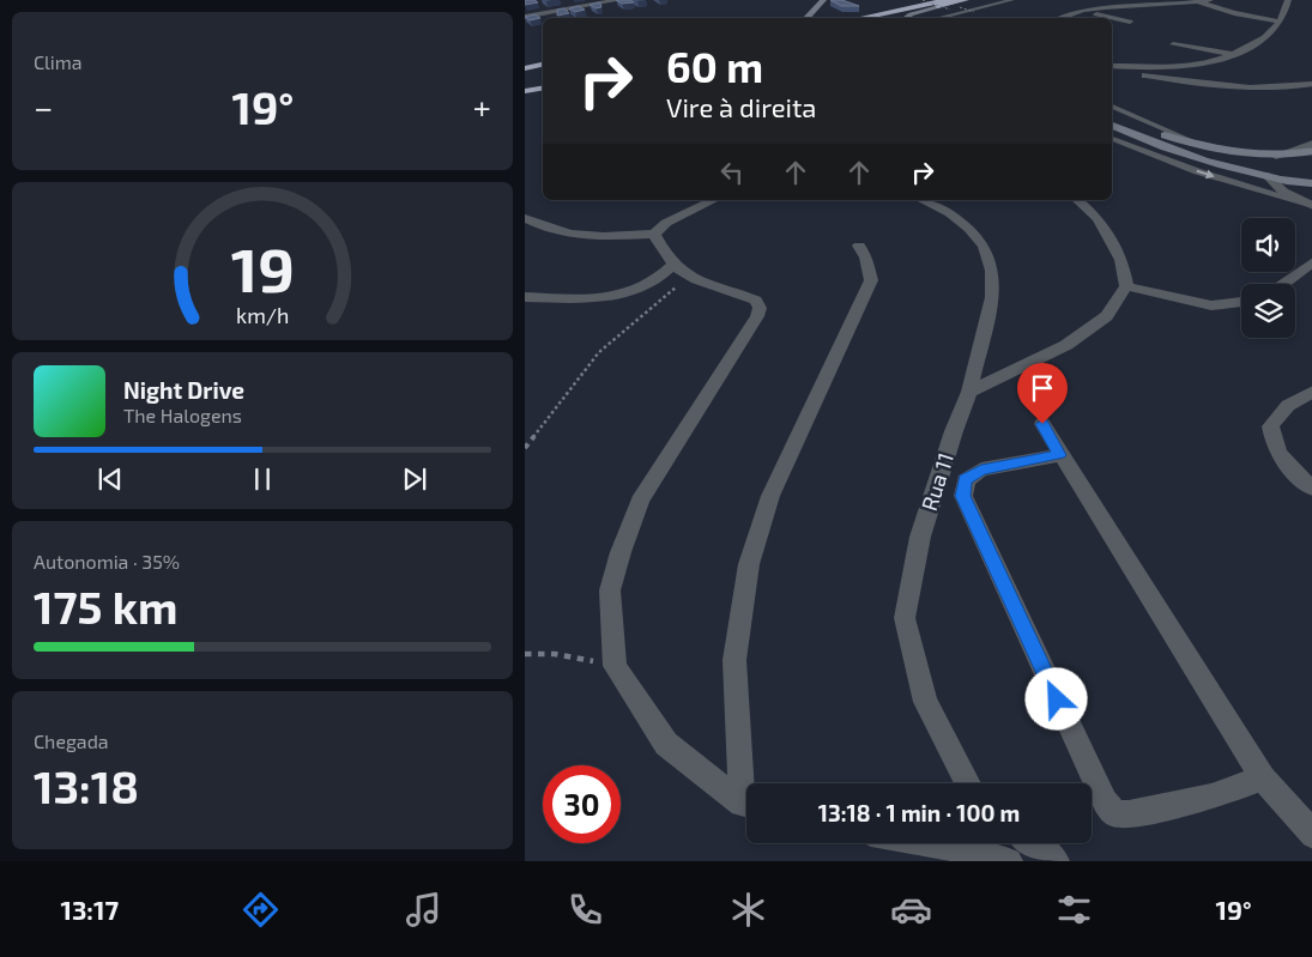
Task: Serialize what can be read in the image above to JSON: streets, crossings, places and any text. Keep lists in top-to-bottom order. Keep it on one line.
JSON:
{"streets":{"street":["Rua 11"]},"page":{"tile":["Clima",["Autonomia · 35%","175 km"],["Chegada","13:18"]],"turn":["60 m","Vire à direita"],"heat":["−","19°","+"],"song":["Night Drive","The Halogens"],"limit":"30","trip":"13:18 · 1 min · 100 m","tabs":["13:17","19°"],"gauge":["19","km/h"]}}
